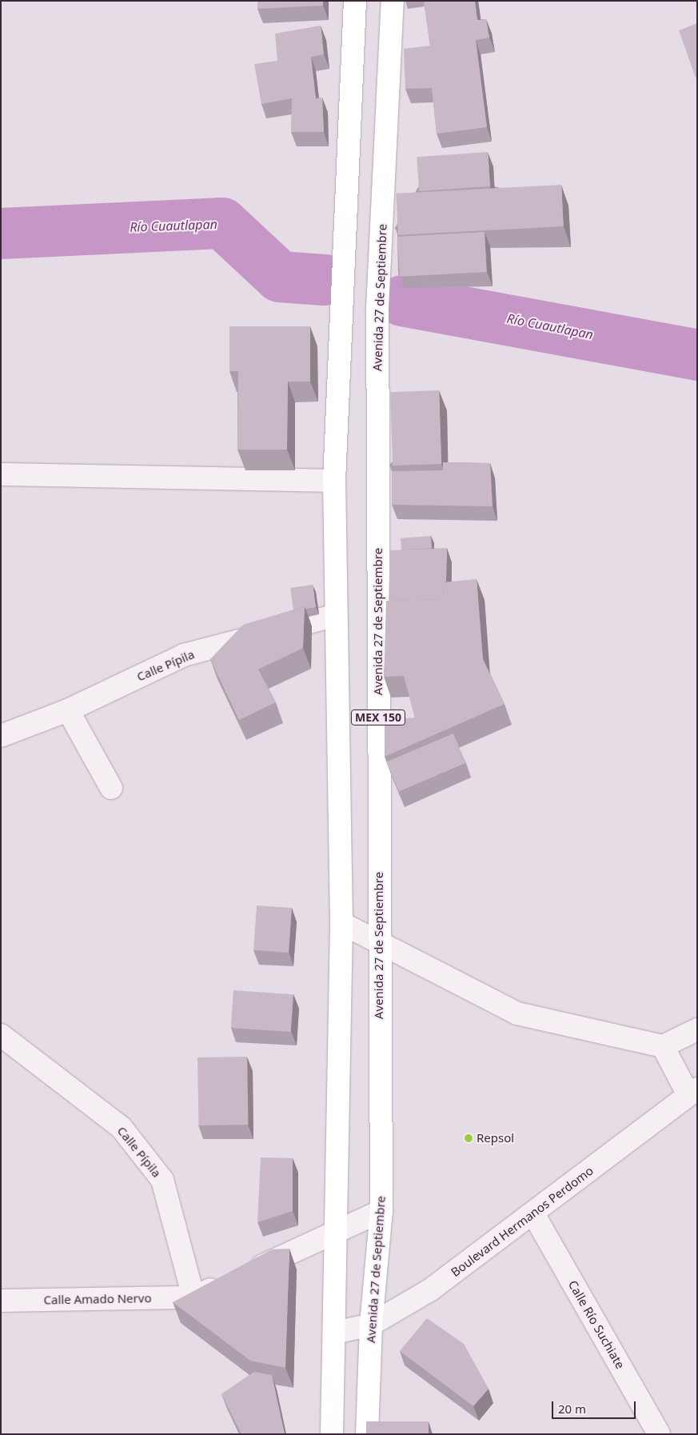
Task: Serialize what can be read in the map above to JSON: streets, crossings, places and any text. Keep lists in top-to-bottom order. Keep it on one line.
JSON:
{"streets":{"main road":["Avenida 27 de Septiembre","MEX 150"],"street":["Calle Pípila","Boulevard Hermanos Perdomo","Calle Amado Nervo","Calle Río Suchiate"]},"crossings":[["Avenida 27 de Septiembre","Boulevard Hermanos Perdomo"],["Calle Pípila","MEX 150"],["Calle Pípila","Calle Amado Nervo"],["MEX 150","Boulevard Hermanos Perdomo"],["Boulevard Hermanos Perdomo","Calle Río Suchiate"]],"water":["Río Cuautlapan"],"places":["Repsol"],"scale_bar":"20 m"}
